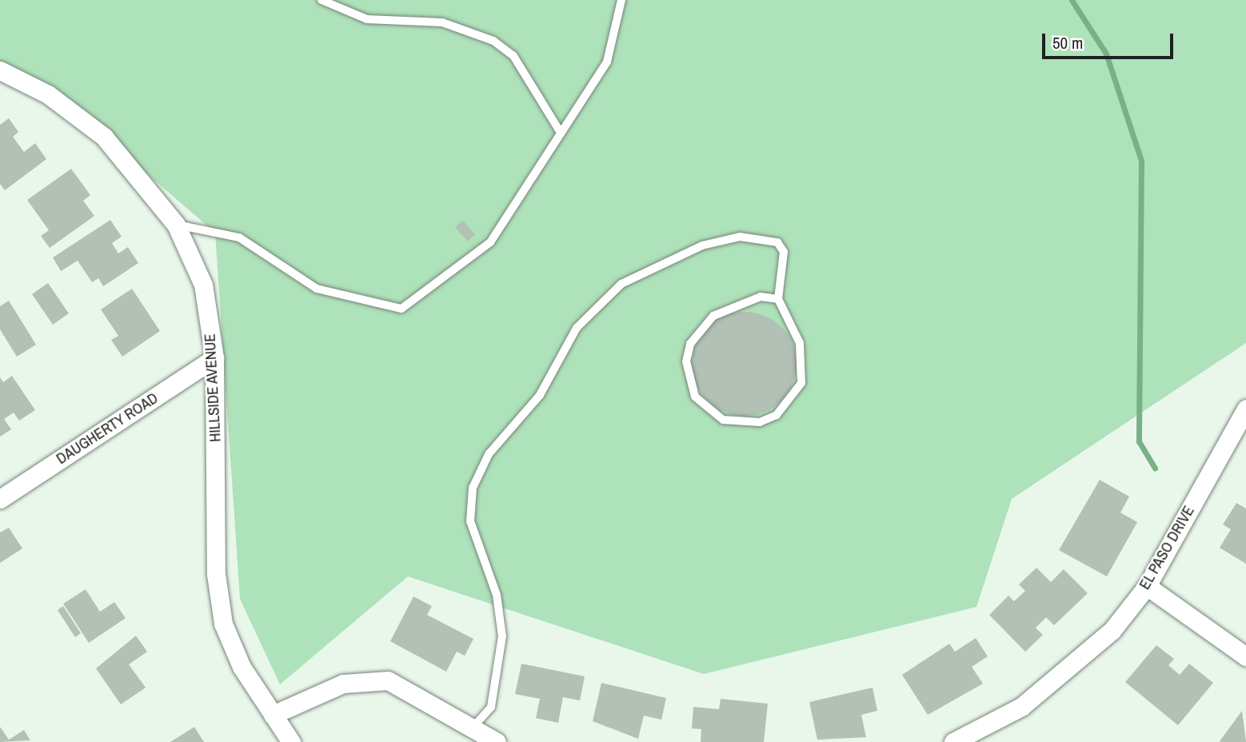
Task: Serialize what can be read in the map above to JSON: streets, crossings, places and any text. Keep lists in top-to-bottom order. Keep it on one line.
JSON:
{"streets":{"street":["HILLSIDE AVENUE","DAUGHERTY ROAD","EL PASO DRIVE"]},"crossings":[["HILLSIDE AVENUE","DAUGHERTY ROAD"]],"scale_bar":"50 m"}
